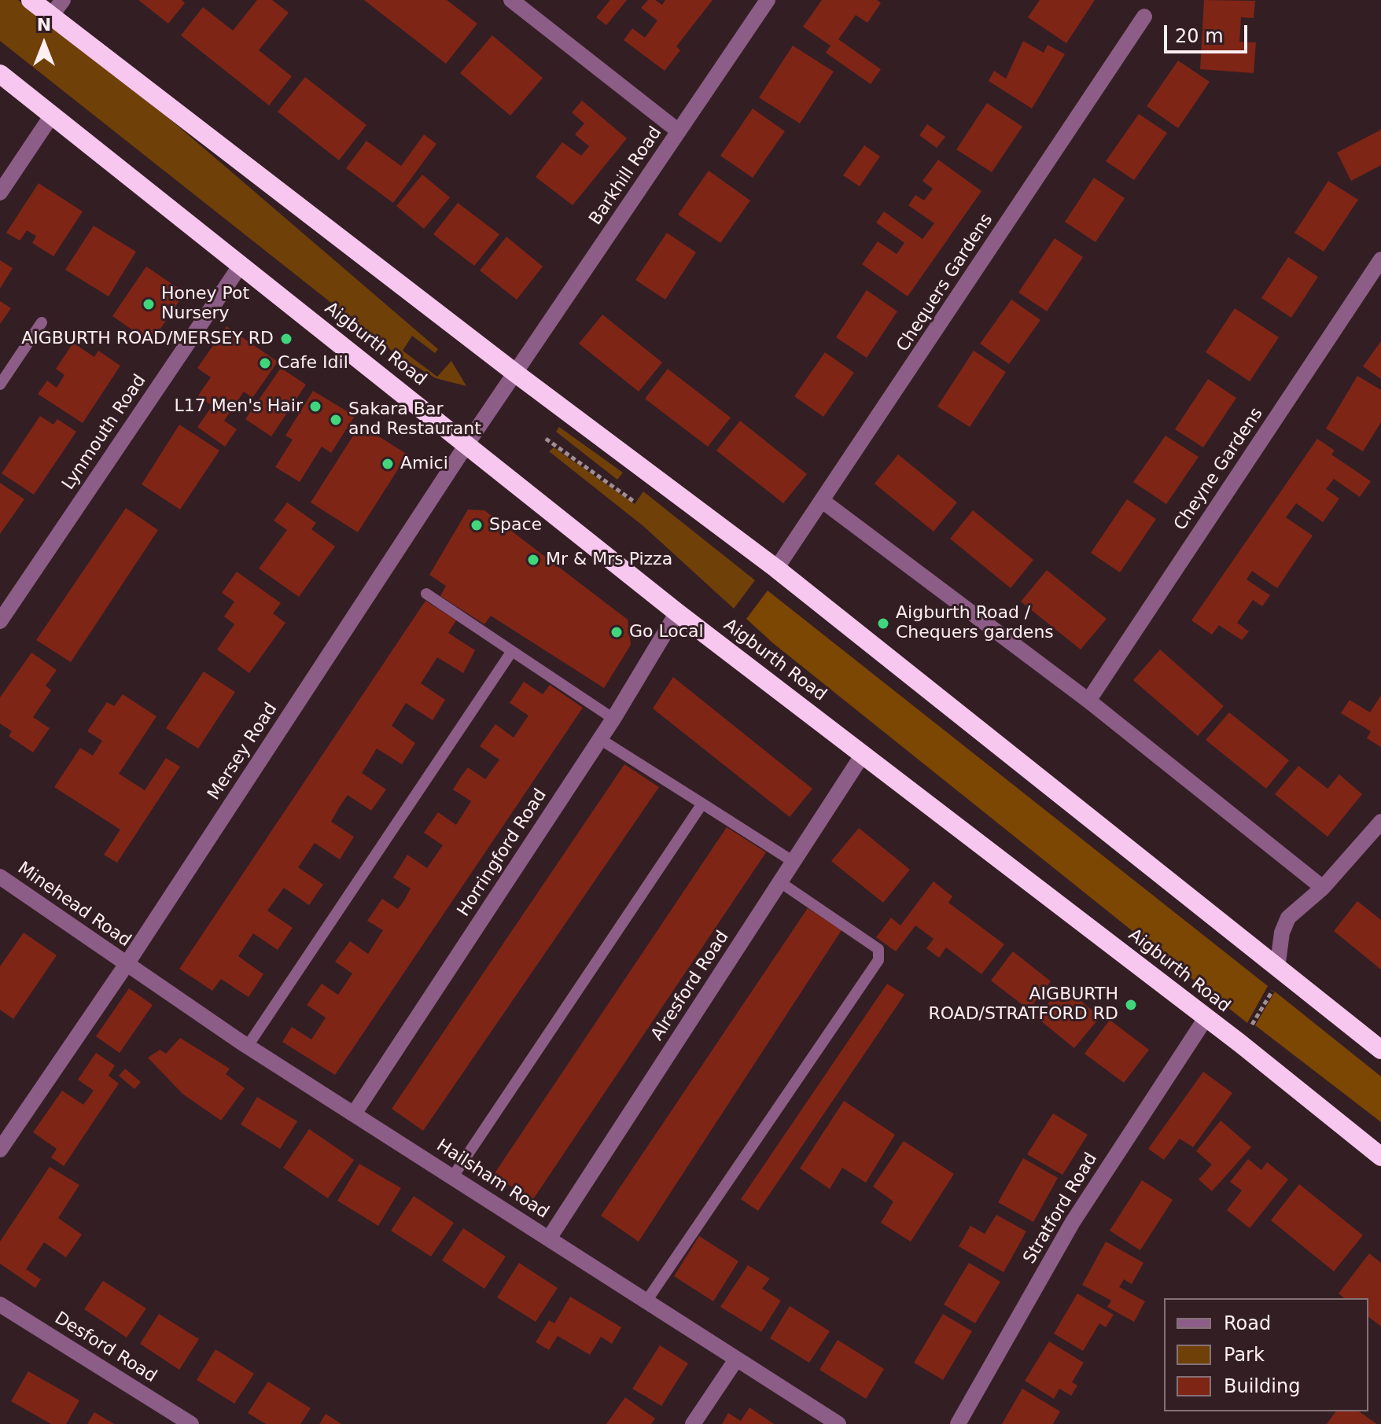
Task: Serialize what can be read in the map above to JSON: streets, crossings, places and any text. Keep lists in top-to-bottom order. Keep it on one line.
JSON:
{"streets":{"highway":["Aigburth Road"],"street":["Barkhill Road","Chequers Gardens","Lynmouth Road","Cheyne Gardens","Mersey Road","Horringford Road","Minehead Road","Alresford Road","Hailsham Road","Stratford Road","Desford Road"]},"crossings":[["Barkhill Road","Mersey Road"],["Aigburth Road","Lynmouth Road"],["Aigburth Road","Mersey Road"],["Aigburth Road","Horringford Road"],["Aigburth Road","Alresford Road"],["Aigburth Road","Stratford Road"],["Mersey Road","Minehead Road"],["Mersey Road","Hailsham Road"],["Horringford Road","Hailsham Road"],["Minehead Road","Hailsham Road"],["Alresford Road","Hailsham Road"]],"places":["Honey Pot Nursery","AIGBURTH ROAD/MERSEY RD","Cafe Idil","L17 Men's Hair","Sakara Bar and Restaurant","Amici","Space","Mr & Mrs Pizza","Aigburth Road / Chequers gardens","Go Local","AIGBURTH ROAD/STRATFORD RD"],"legend":["Road","Park","Building"],"scale_bar":"20 m","north":"top"}
